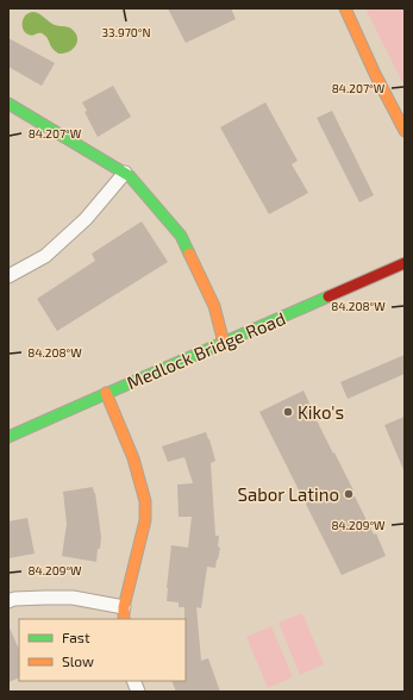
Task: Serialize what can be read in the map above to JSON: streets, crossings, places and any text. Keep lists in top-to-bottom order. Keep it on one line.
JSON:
{"streets":{"street":["Medlock Bridge Road"]},"places":["Kiko's","Sabor Latino"],"legend":["Fast","Slow"],"coordinates":["33.970°N","84.207°W","84.208°W","84.209°W"]}
